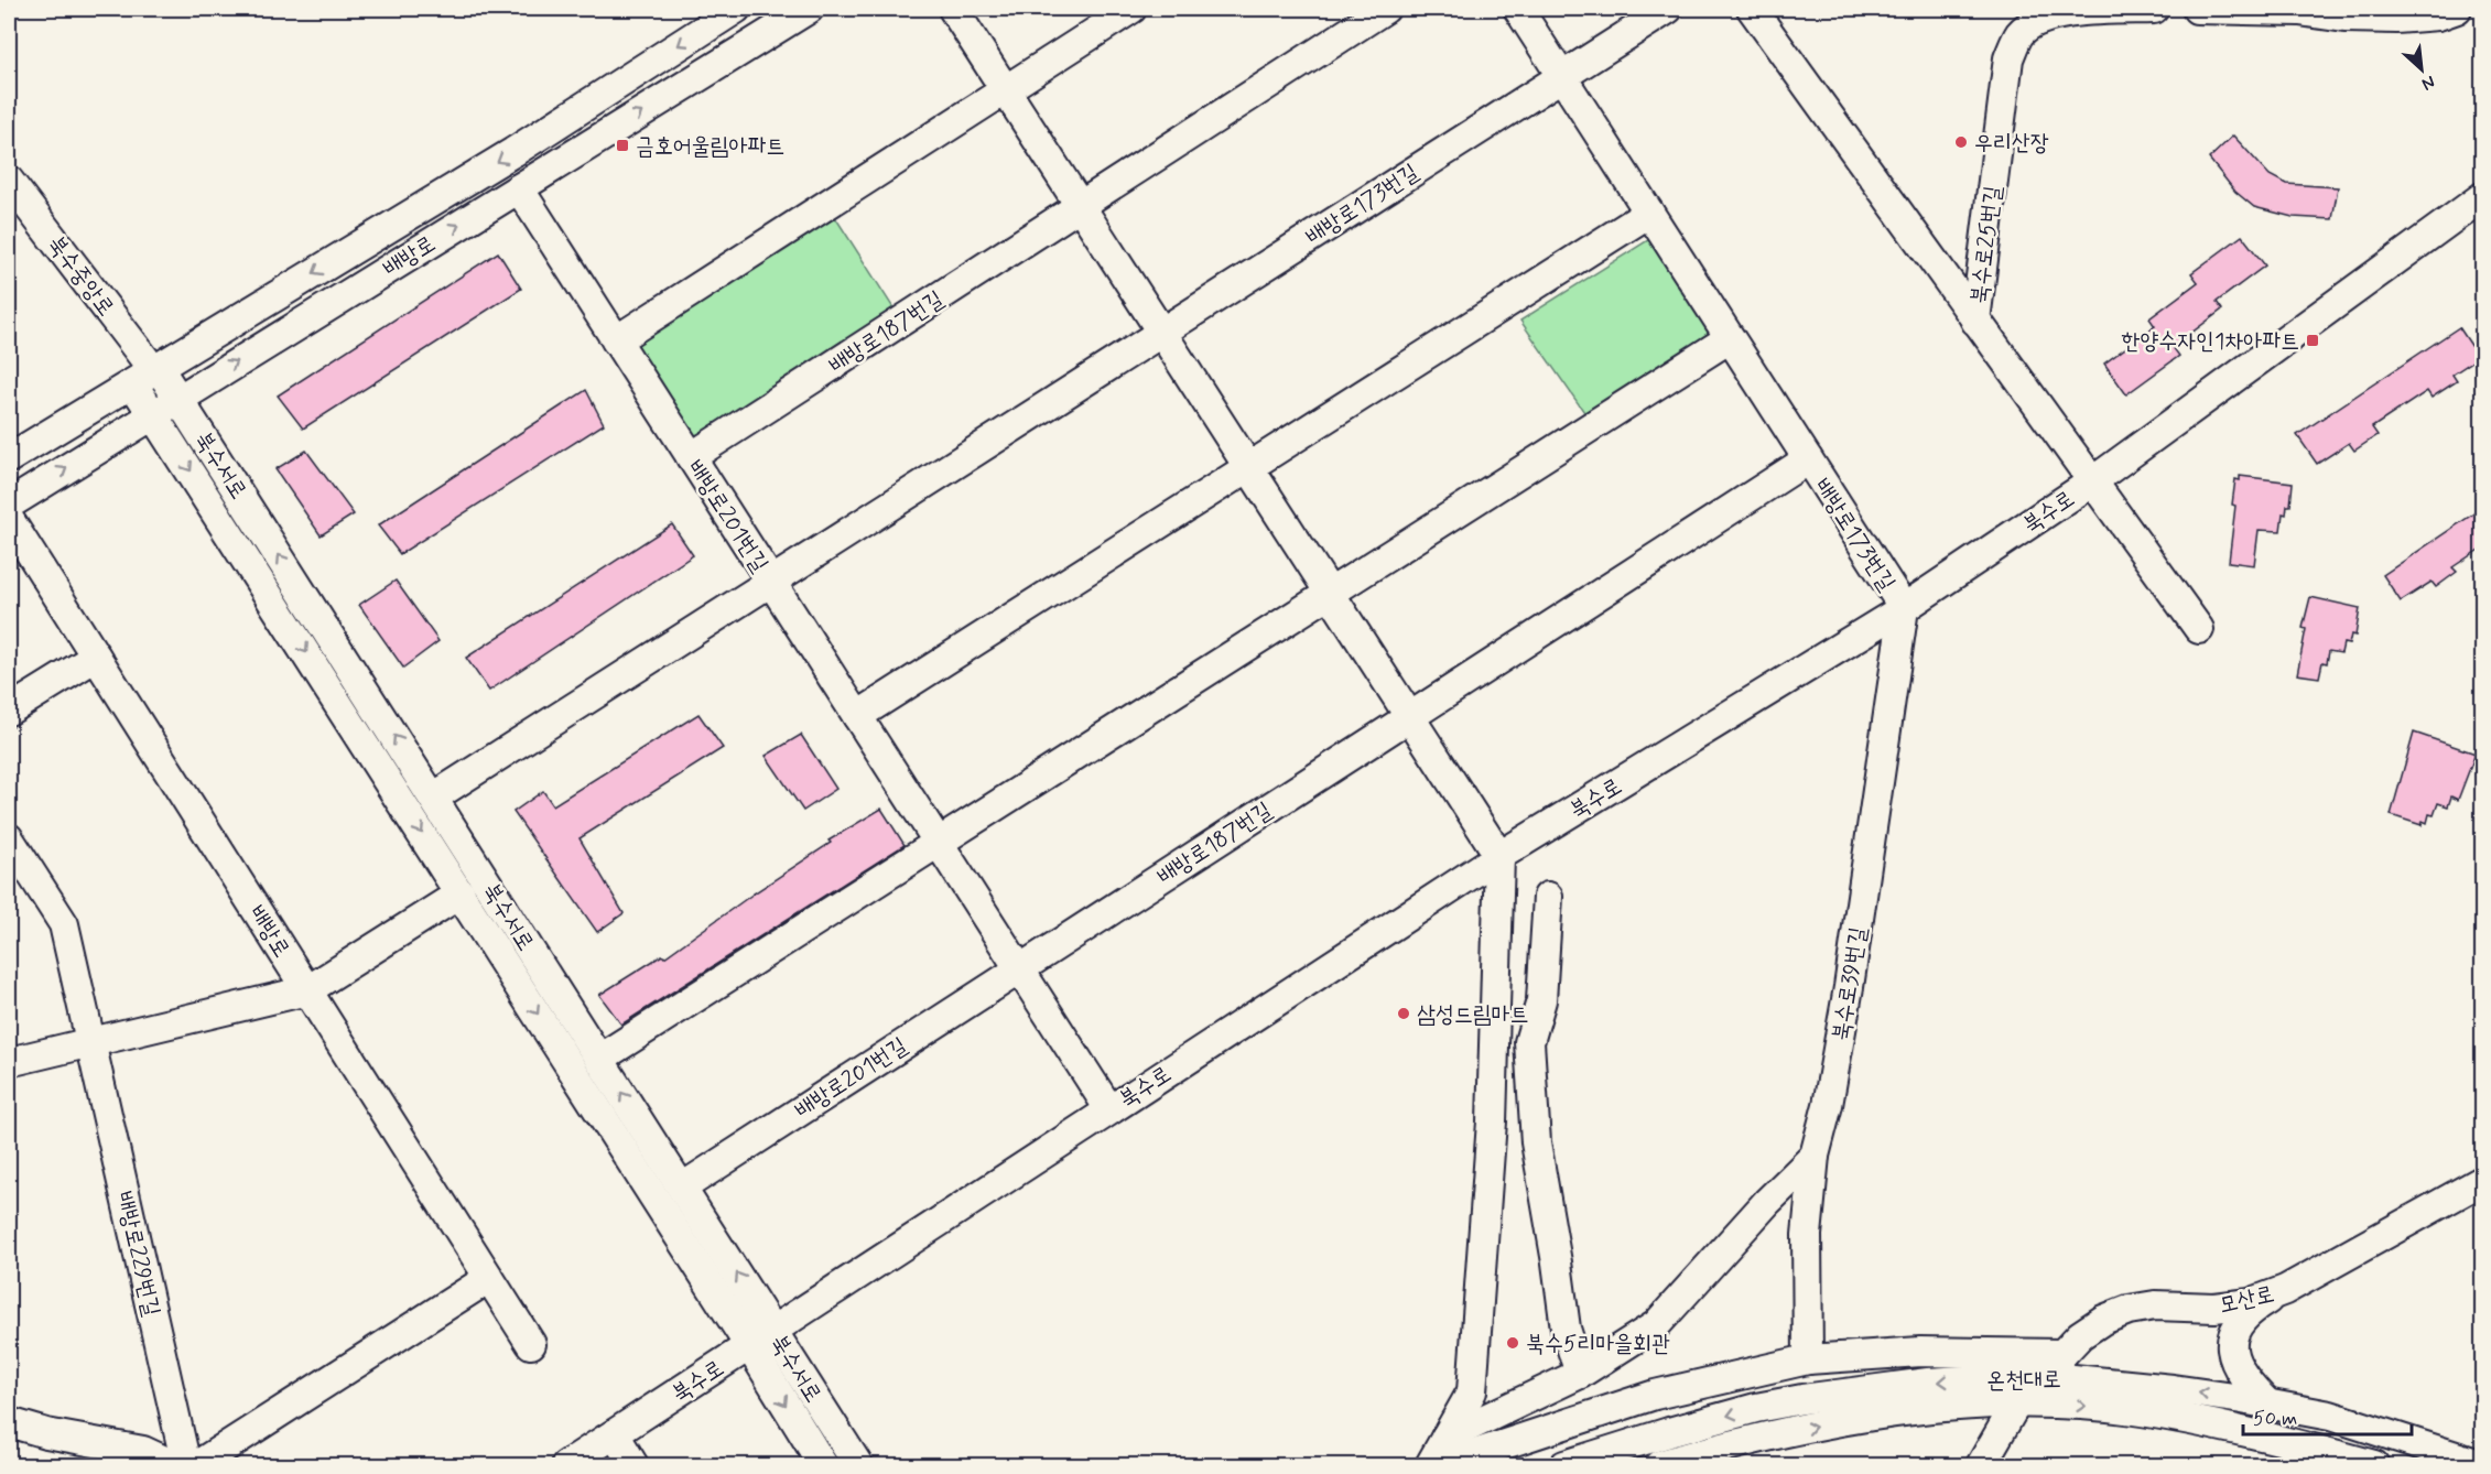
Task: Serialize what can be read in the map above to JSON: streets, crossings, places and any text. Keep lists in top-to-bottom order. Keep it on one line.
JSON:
{"streets":{"street":["배방로173번길","북수로25번길","배방로","북수중앙로","배방로187번길","북수서로","북수로","배방로201번길","북수로39번길","배방로229번길","모산로","온천대로"]},"crossings":[["배방로173번길","배방로187번길"],["배방로173번길","북수로"],["배방로173번길","북수로39번길"],["북수로25번길","북수로"],["배방로","북수중앙로"],["배방로","북수서로"],["배방로","배방로201번길"],["북수중앙로","북수서로"],["배방로187번길","배방로201번길"],["북수서로","북수로"],["북수서로","배방로201번길"],["북수로","배방로201번길"],["북수로","북수로39번길"],["모산로","온천대로"]],"places":{"other":["우리산장","삼성드림마트","북수5리마을회관"],"transit":["금호어울림아파트","한양수자인1차아파트"]},"scale_bar":"50 m","north":"bottom right"}
